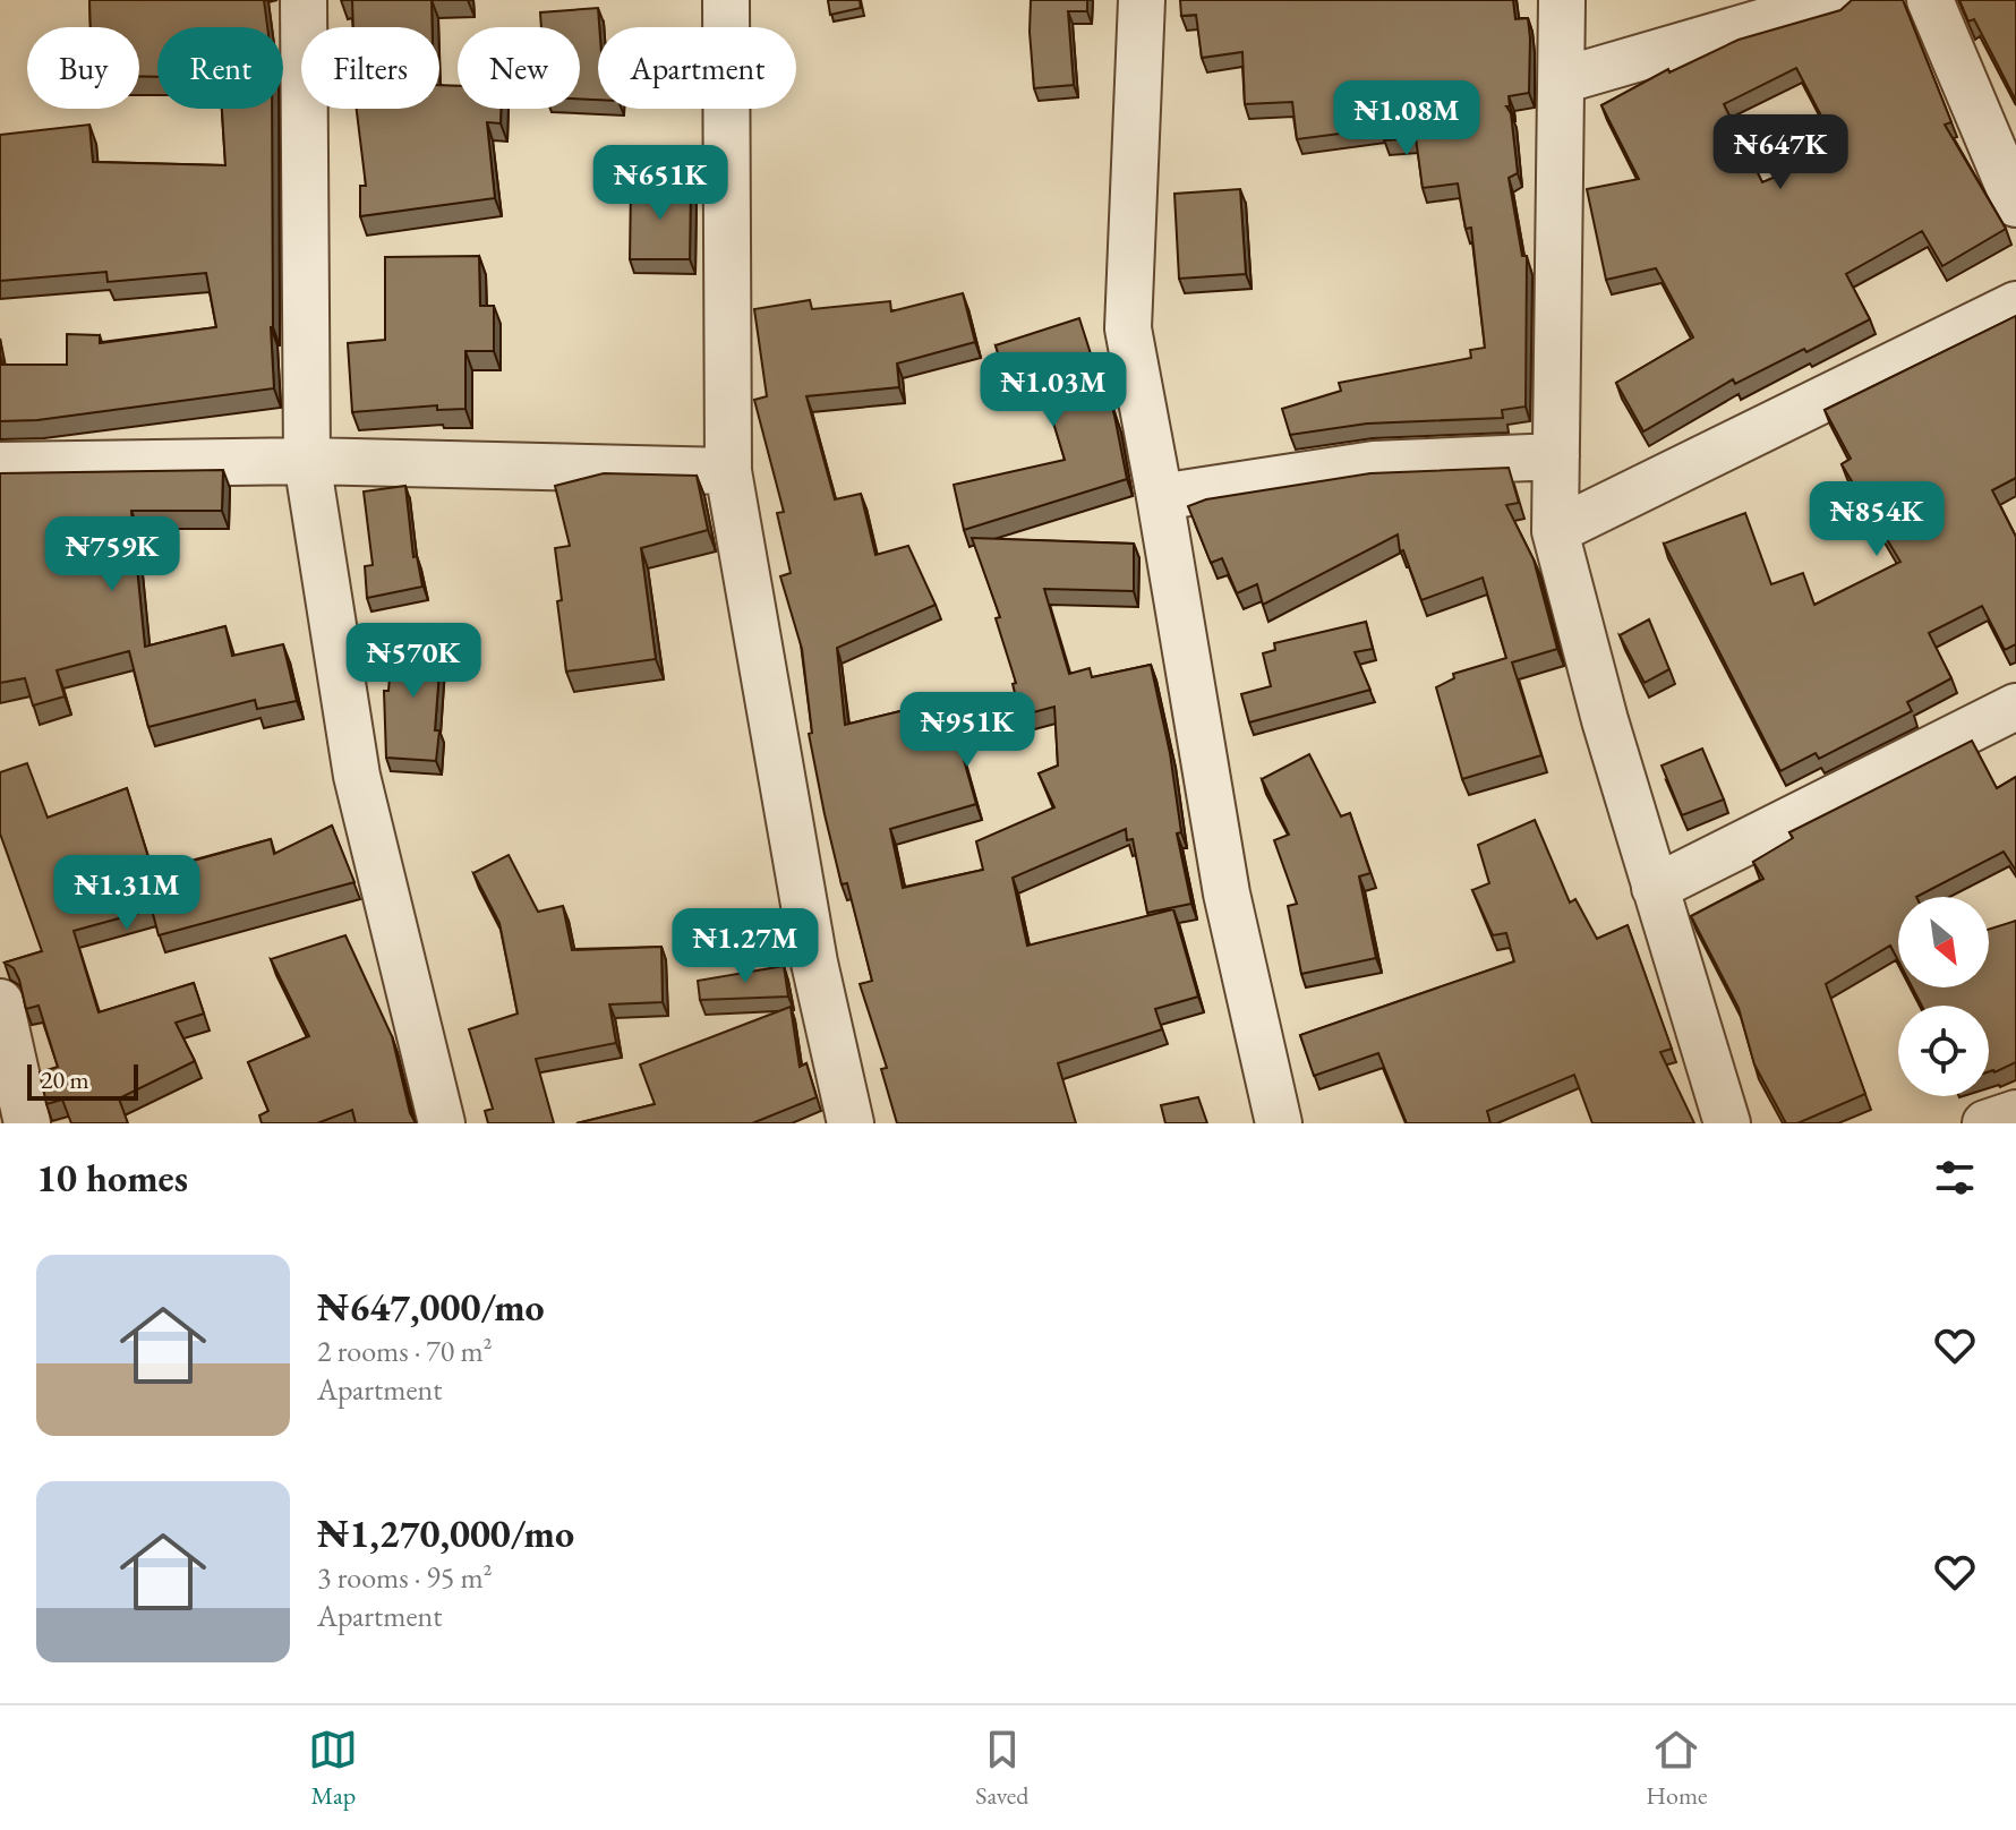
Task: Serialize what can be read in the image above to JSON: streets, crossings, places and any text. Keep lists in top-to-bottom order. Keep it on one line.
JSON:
{"scale_bar":"20 m","north":"bottom right","page":{"chip":["Buy","Rent","Filters","New","Apartment"],"price":["₦1.08M","₦647K","₦651K","₦1.03M","₦854K","₦759K","₦570K","₦951K","₦1.31M","₦1.27M"],"scale":"20 m","heading":"10 homes","list":[{"name":"₦647,000/mo","note":"2 rooms · 70 m² · Apartment"},{"name":"₦1,270,000/mo","note":"3 rooms · 95 m² · Apartment"}],"tabs":["Map","Saved","Home"]}}
